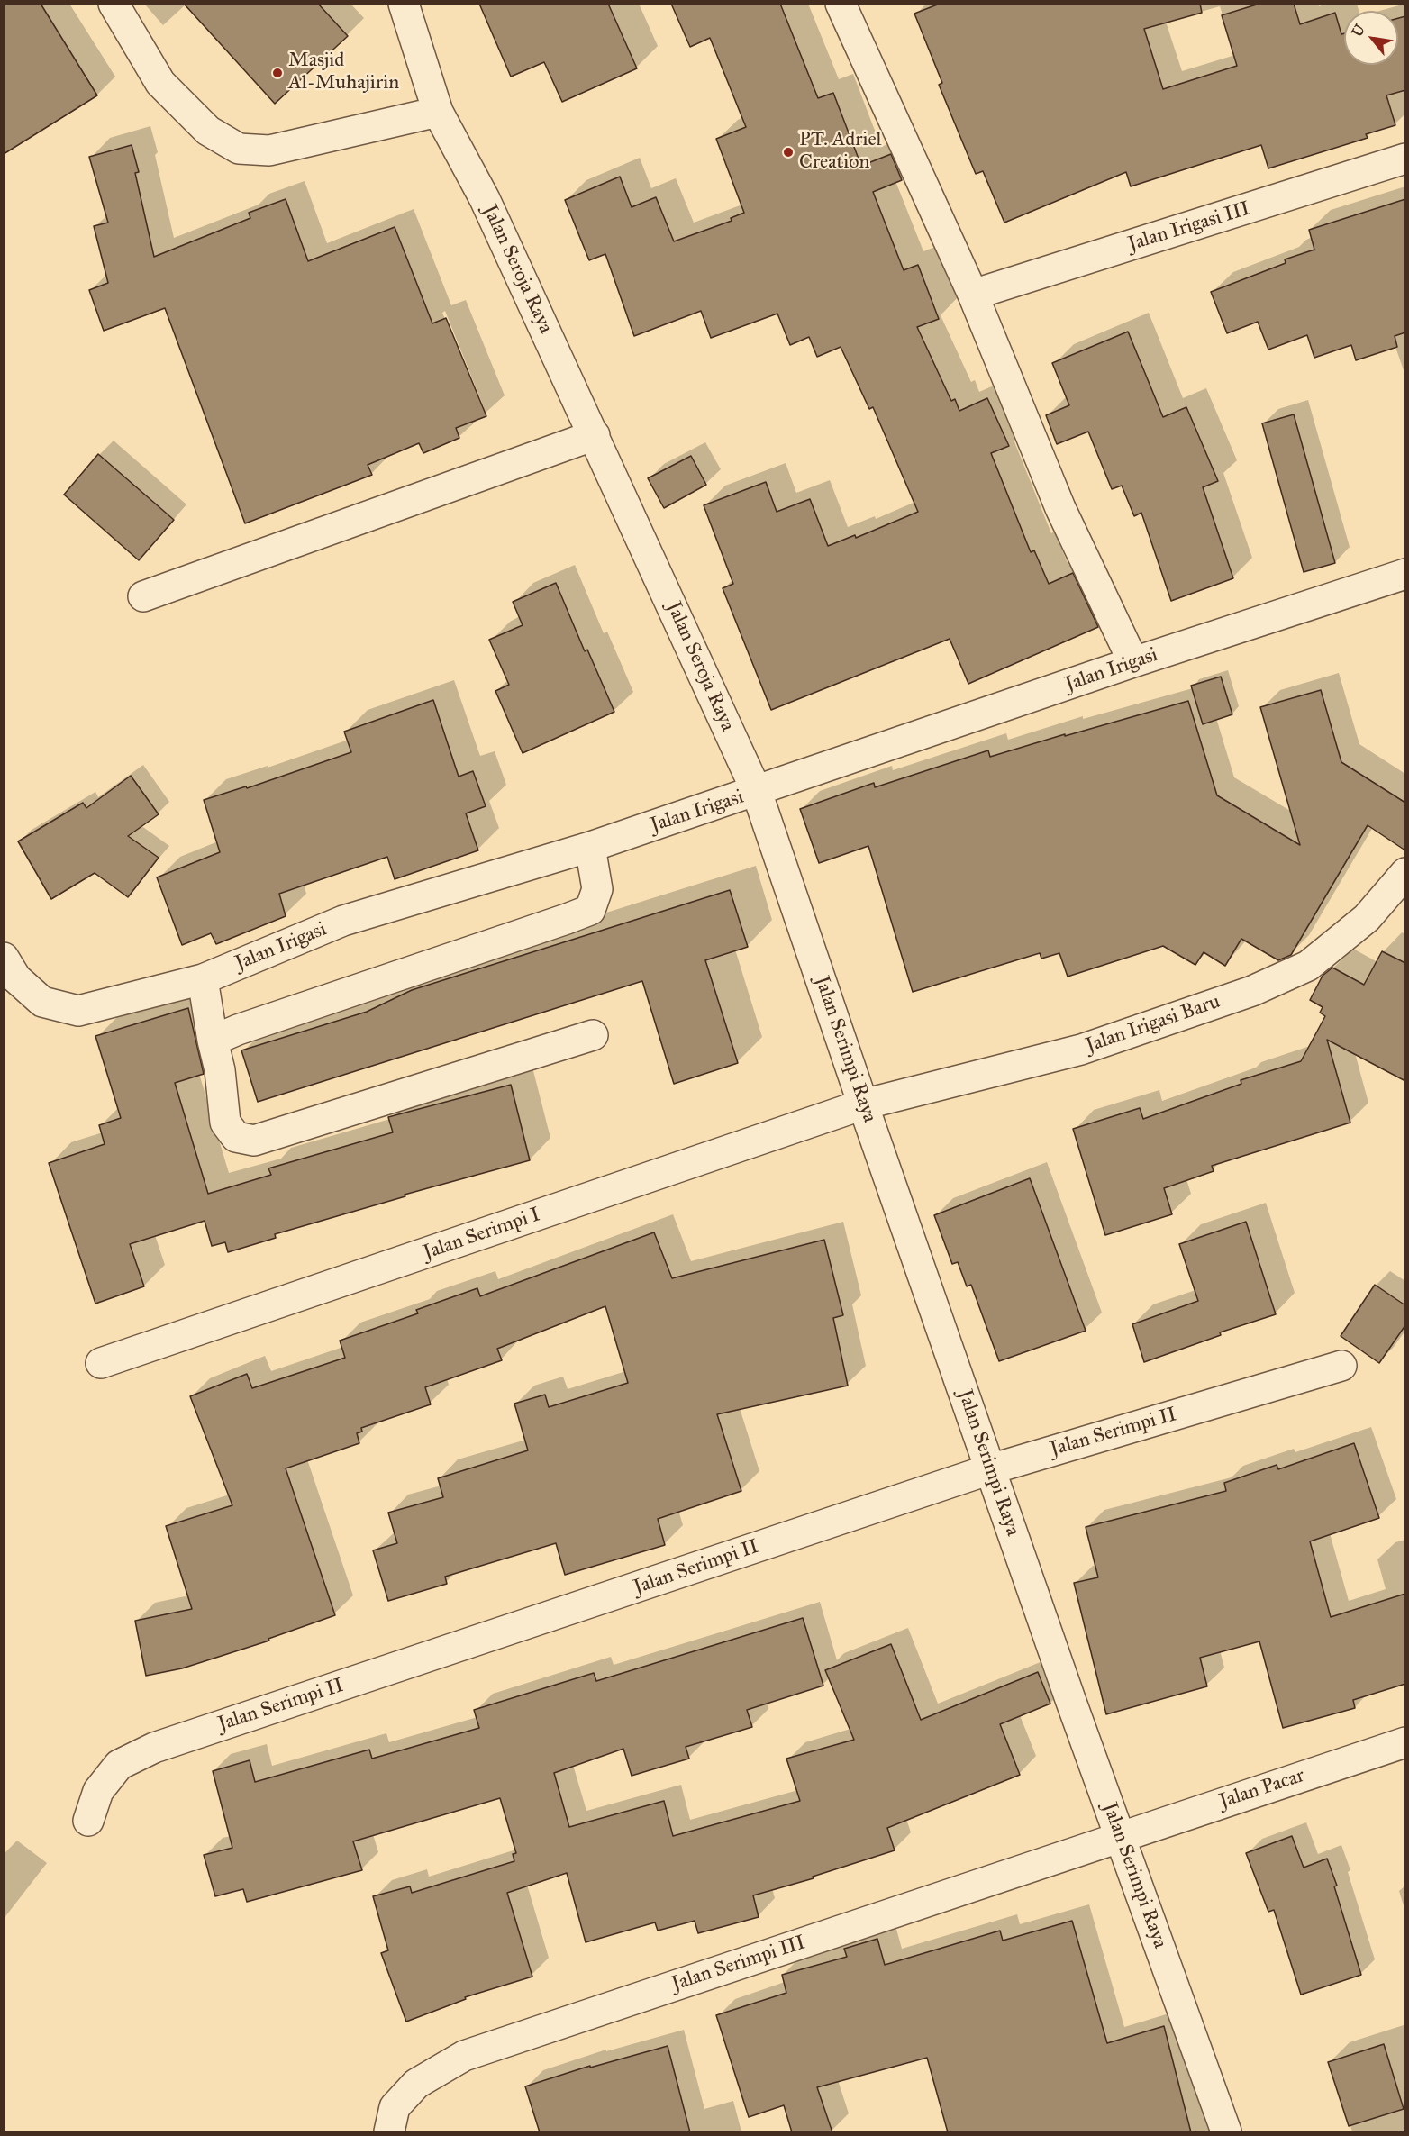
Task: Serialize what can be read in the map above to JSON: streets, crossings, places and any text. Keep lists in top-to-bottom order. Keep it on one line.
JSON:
{"streets":{"street":["Jalan Irigasi III","Jalan Seroja Raya","Jalan Irigasi","Jalan Irigasi Baru","Jalan Serimpi Raya","Jalan Serimpi I","Jalan Serimpi II","Jalan Pacar","Jalan Serimpi III"]},"crossings":[["Jalan Seroja Raya","Jalan Irigasi"],["Jalan Seroja Raya","Jalan Serimpi Raya"],["Jalan Irigasi","Jalan Serimpi Raya"],["Jalan Irigasi Baru","Jalan Serimpi Raya"],["Jalan Irigasi Baru","Jalan Serimpi I"],["Jalan Serimpi Raya","Jalan Serimpi I"],["Jalan Serimpi Raya","Jalan Serimpi II"],["Jalan Serimpi Raya","Jalan Pacar"],["Jalan Serimpi Raya","Jalan Serimpi III"],["Jalan Pacar","Jalan Serimpi III"]],"places":["Masjid Al-Muhajirin","PT. Adriel Creation"],"north":"top left"}
